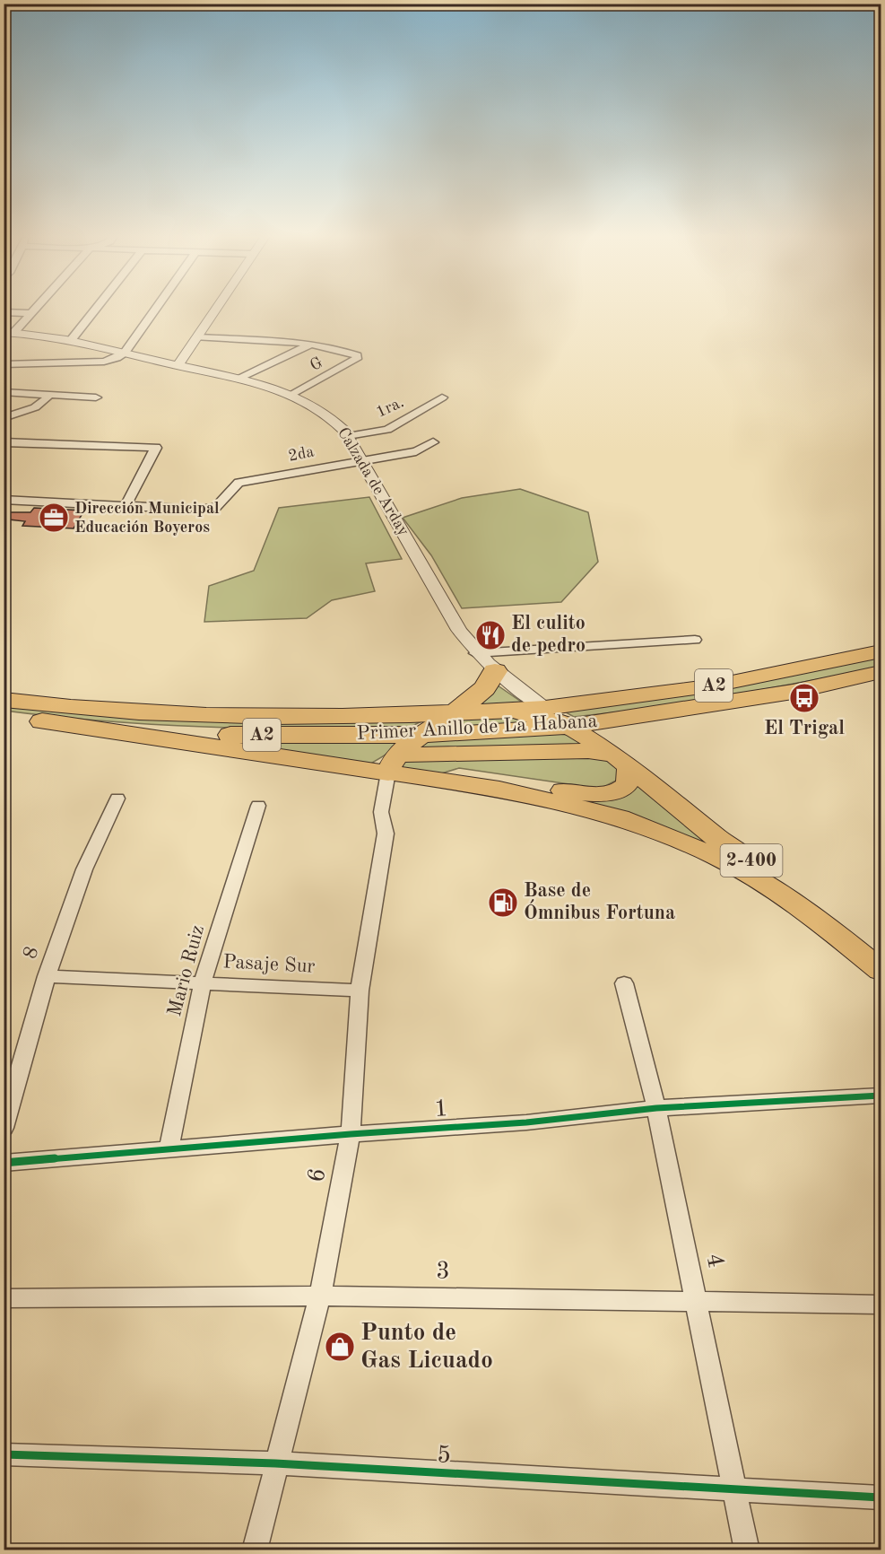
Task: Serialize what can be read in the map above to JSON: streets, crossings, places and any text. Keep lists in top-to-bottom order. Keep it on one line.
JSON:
{"streets":{"highway":["A2","Primer Anillo de La Habana","2-400"],"street":["G","1ra.","2da","Calzada de Arday","8","Pasaje Sur","Mario Ruiz","1","6","4","3","5"]},"crossings":[["G","Calzada de Arday"],["1ra.","Calzada de Arday"],["2da","Calzada de Arday"],["Calzada de Arday","A2"],["Calzada de Arday","Primer Anillo de La Habana"],["A2","Primer Anillo de La Habana"],["A2","2-400"],["Primer Anillo de La Habana","2-400"],["2-400","6"],["8","Pasaje Sur"],["Pasaje Sur","Mario Ruiz"],["Pasaje Sur","6"],["Mario Ruiz","1"],["1","6"],["1","4"],["6","3"],["6","5"],["4","3"],["4","5"]],"places":{"office":["Dirección Municipal Educación Boyeros"],"restaurant":["El culito de pedro"],"bus stop":["El Trigal"],"fuel station":["Base de Ómnibus Fortuna"],"shop":["Punto de Gas Licuado"]}}
